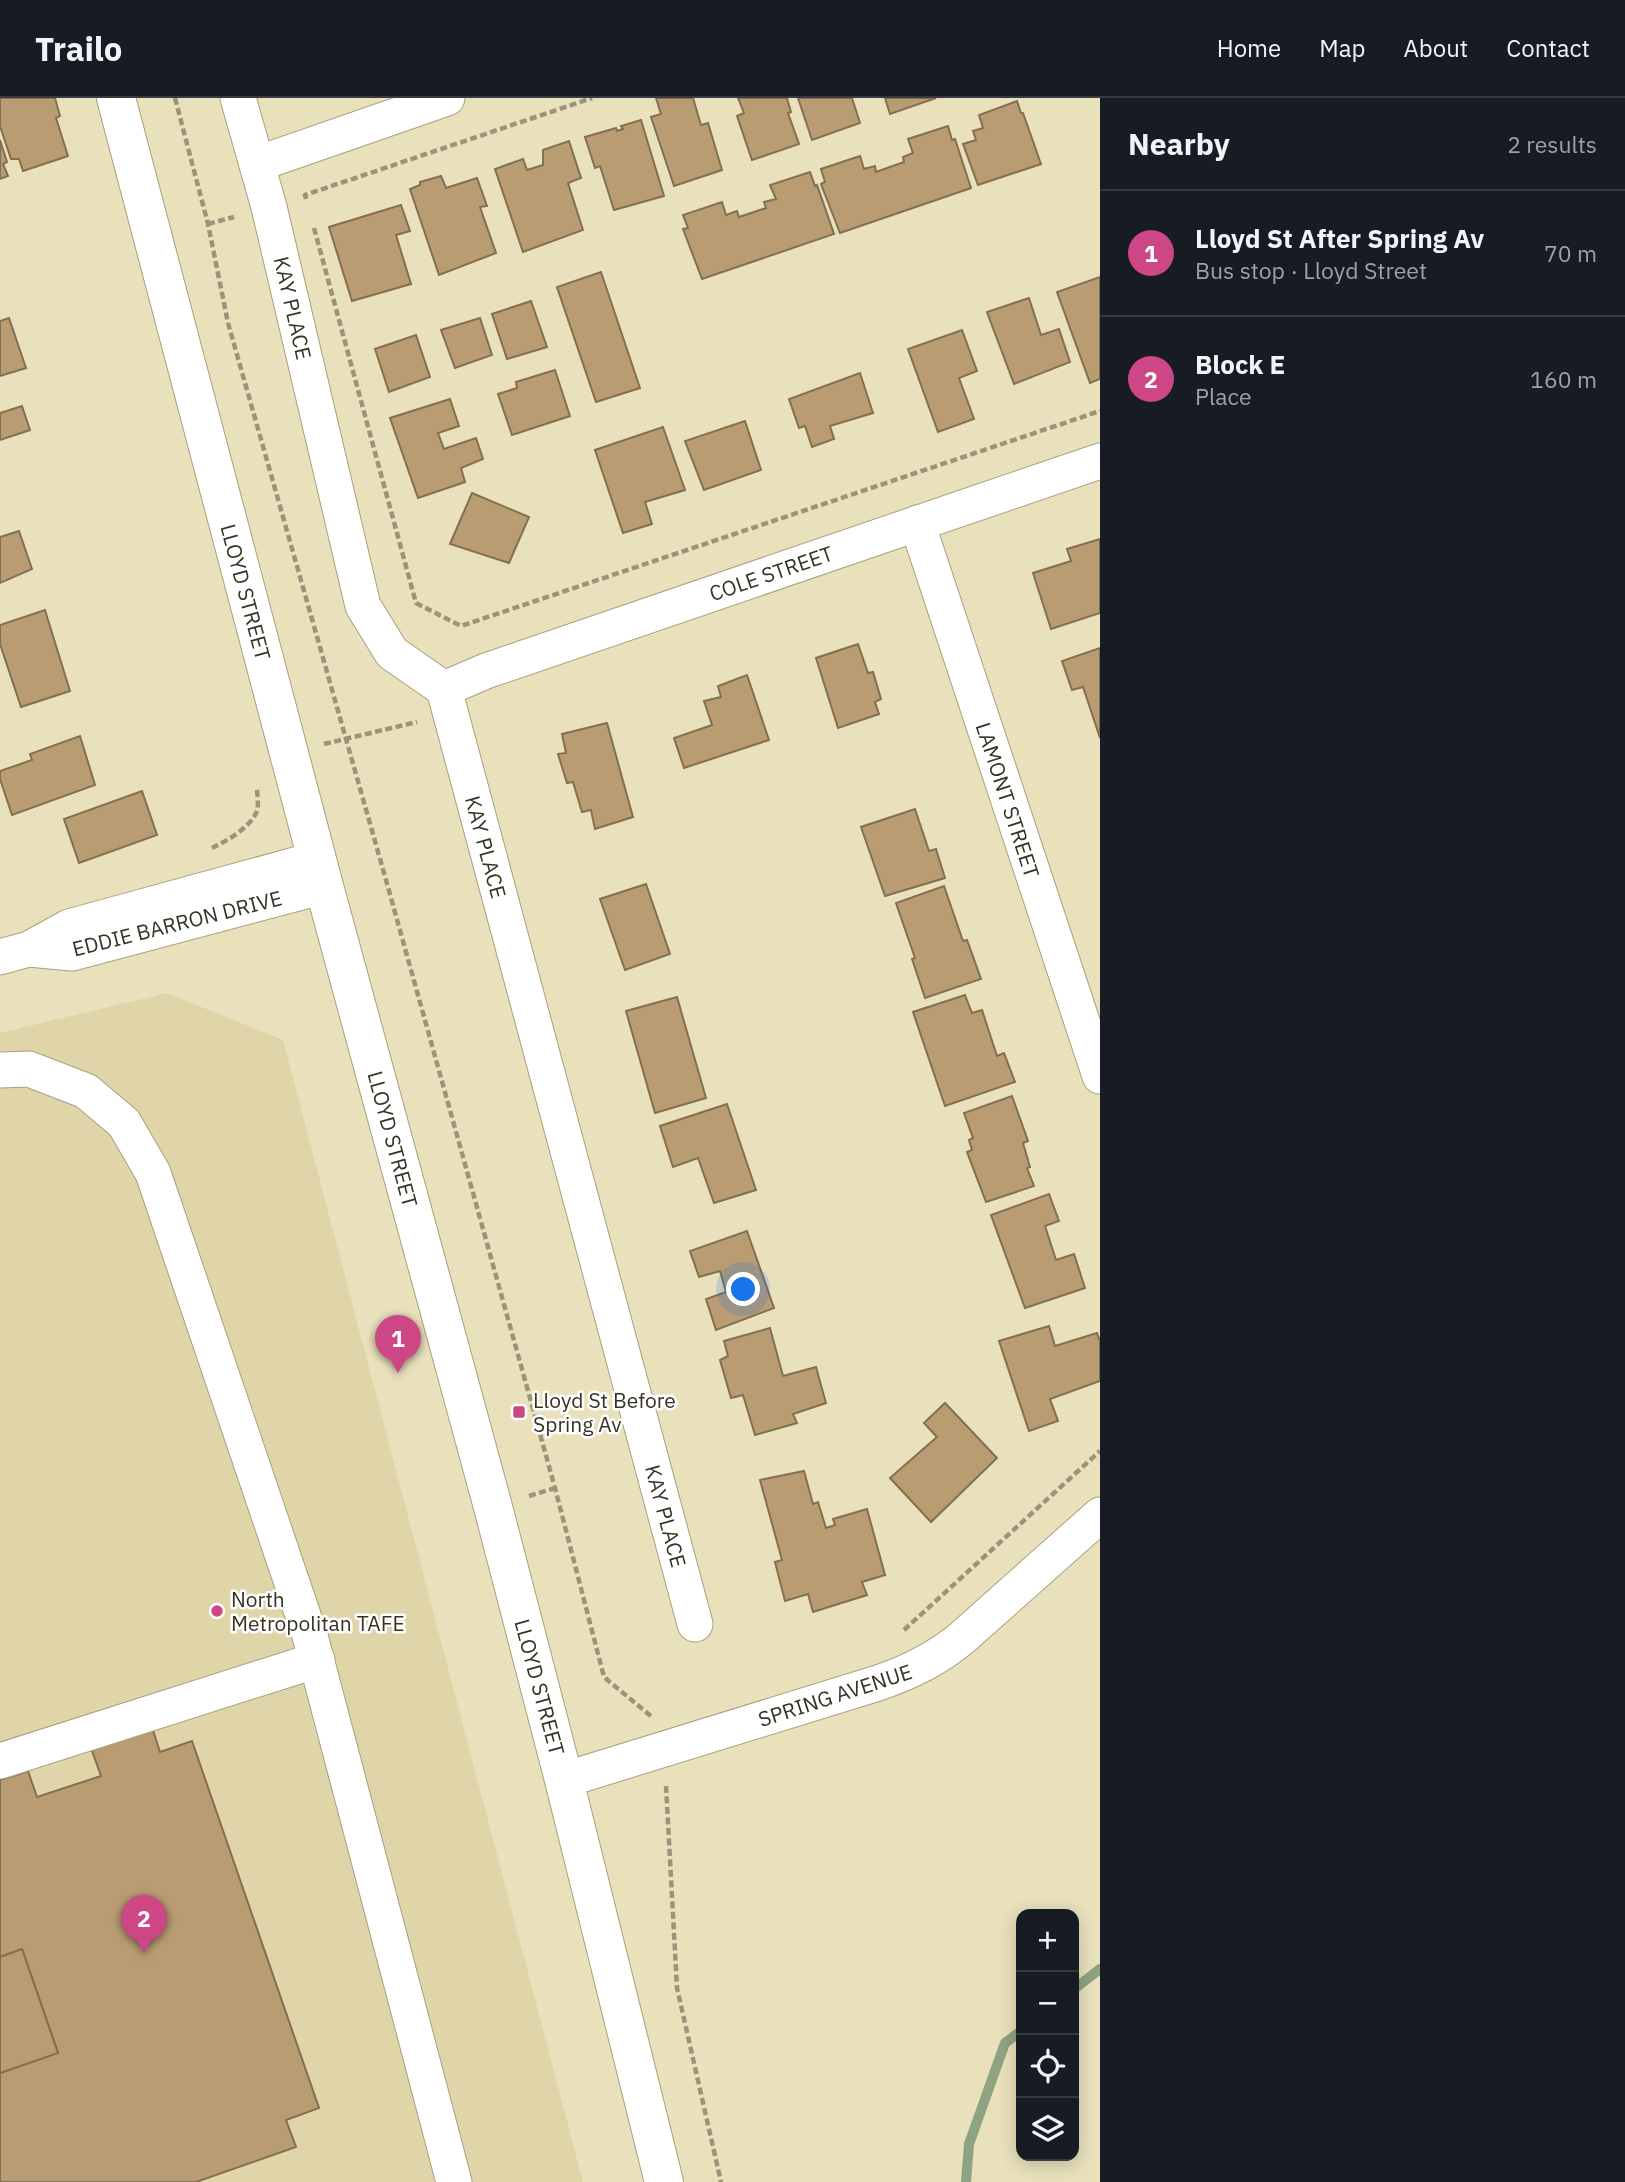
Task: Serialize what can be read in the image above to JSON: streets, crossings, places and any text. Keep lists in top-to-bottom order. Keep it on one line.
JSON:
{"streets":{"main road":["LLOYD STREET"],"street":["KAY PLACE","COLE STREET","LAMONT STREET","EDDIE BARRON DRIVE","SPRING AVENUE"]},"crossings":[["KAY PLACE","COLE STREET"],["COLE STREET","LAMONT STREET"],["LLOYD STREET","EDDIE BARRON DRIVE"],["LLOYD STREET","SPRING AVENUE"]],"places":{"transit":["Lloyd St Before Spring Av"],"other":["North Metropolitan TAFE"]},"page":{"header":"Trailo","nav":["Home","Map","About","Contact"],"heading":["Nearby","2 results"],"list":[{"mark":"1","name":"Lloyd St After Spring Av","note":"Bus stop · Lloyd Street","value":"70 m"},{"mark":"2","name":"Block E","note":"Place","value":"160 m"}],"pins":["1","2"],"map_buttons":["+","−"]}}
